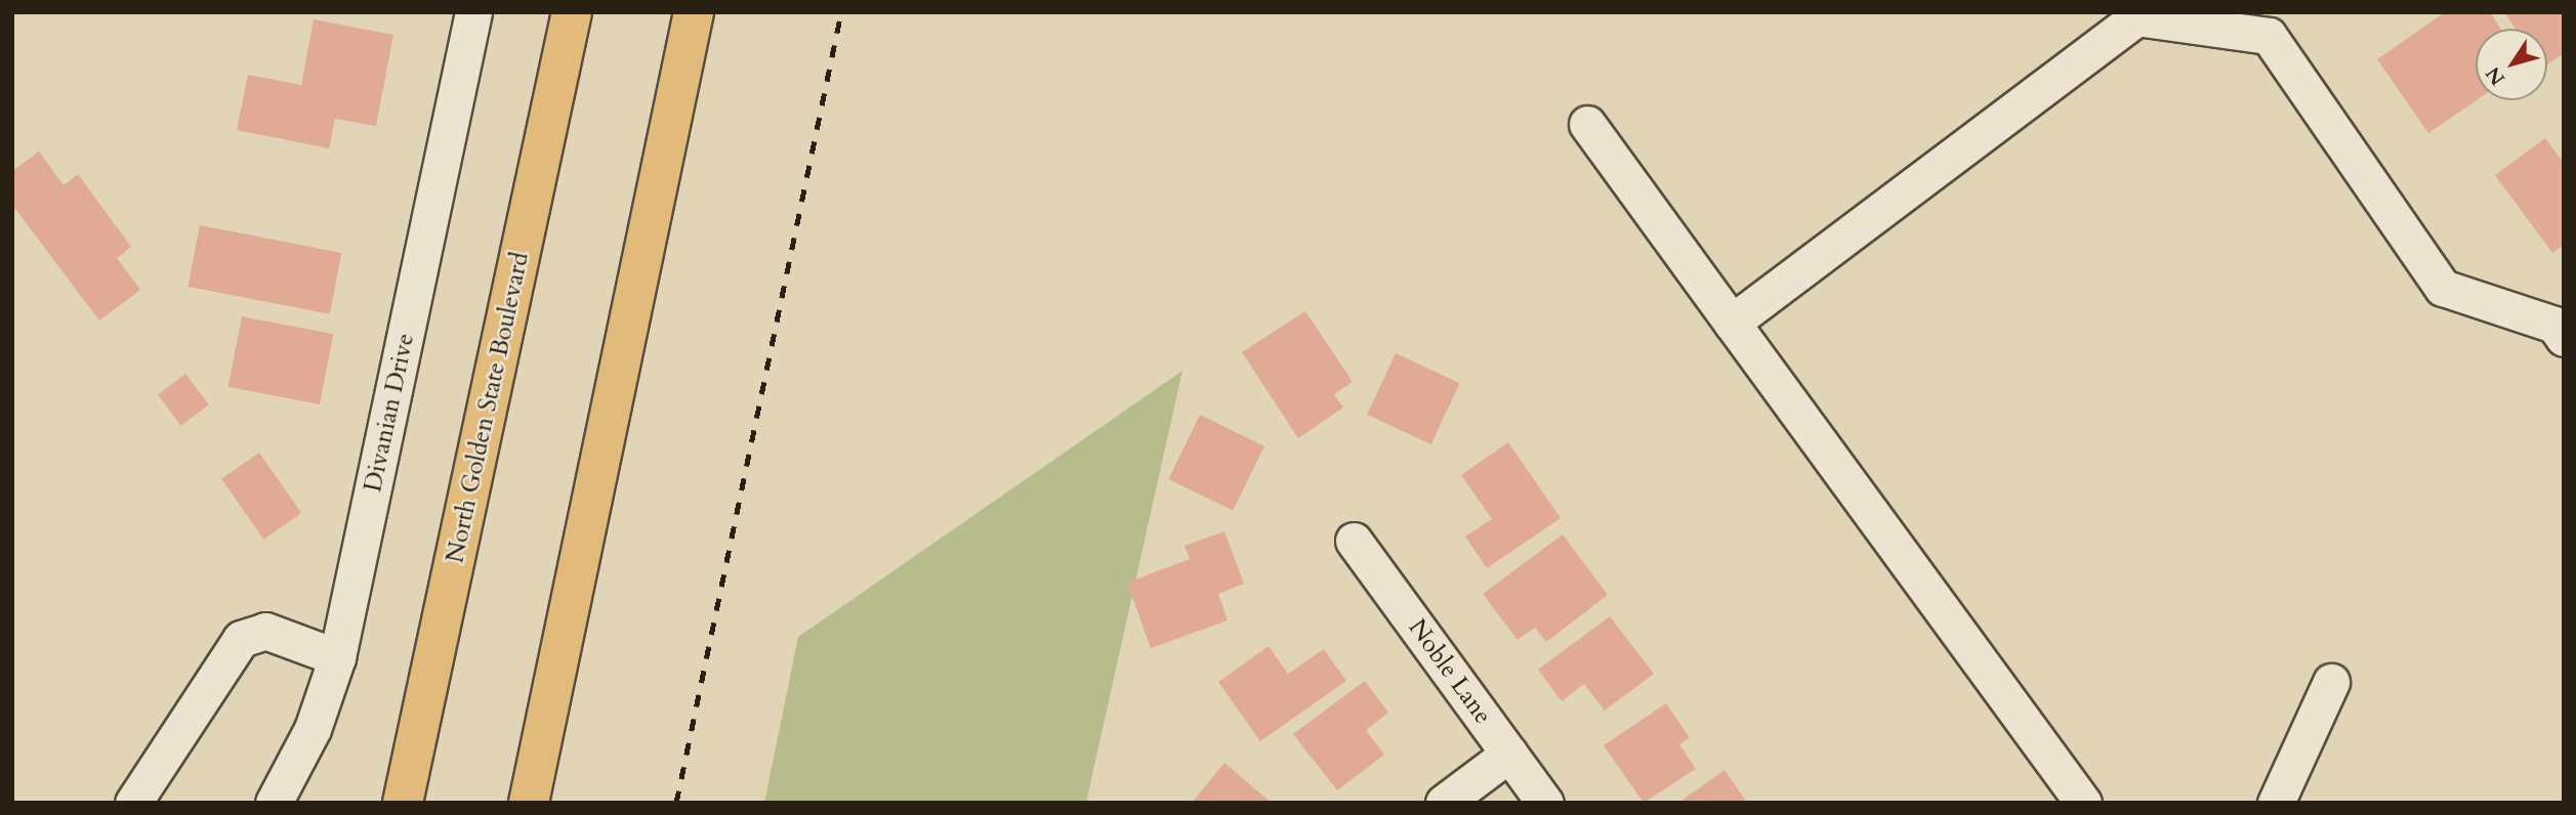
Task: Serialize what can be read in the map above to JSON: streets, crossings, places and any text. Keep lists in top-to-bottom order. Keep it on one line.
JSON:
{"streets":{"main road":["North Golden State Boulevard"],"street":["Divanian Drive","Noble Lane"]},"north":"bottom left"}
